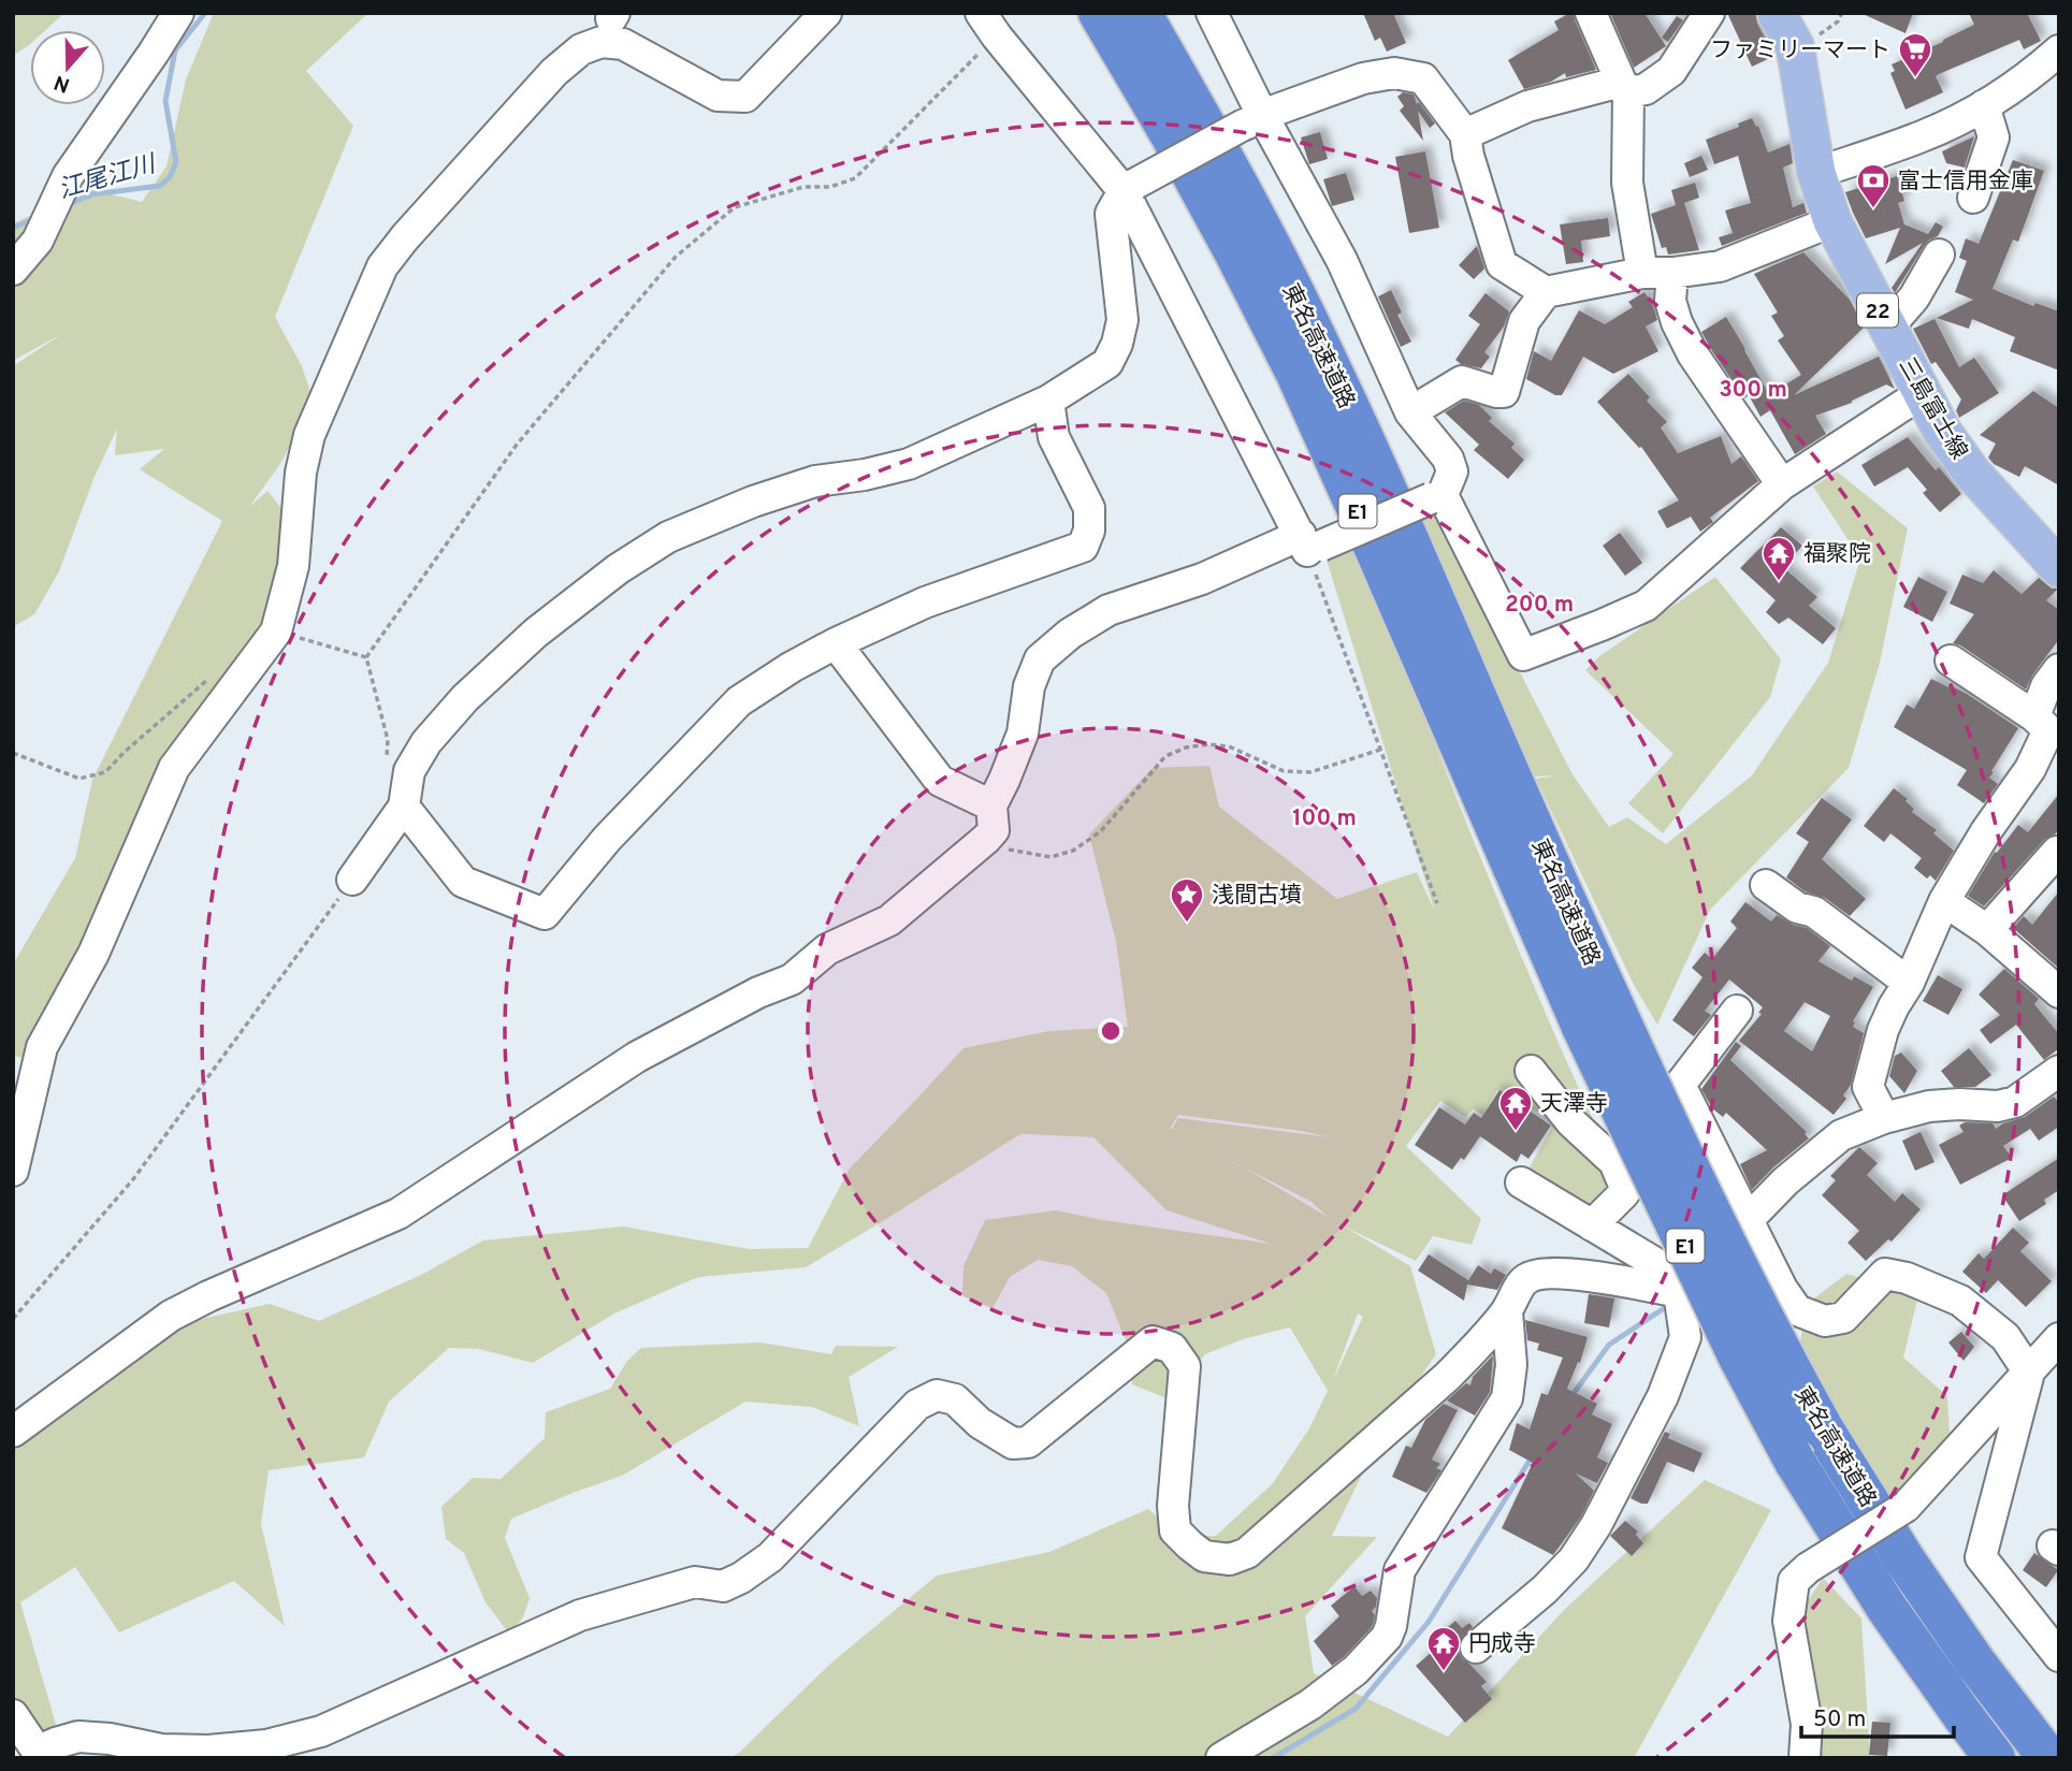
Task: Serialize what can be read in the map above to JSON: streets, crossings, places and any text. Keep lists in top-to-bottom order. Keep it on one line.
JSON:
{"streets":{"highway":["東名高速道路","E1"],"main road":["22","三島富士線"]},"water":["江尾江川"],"places":{"supermarket":["ファミリーマート"],"bank":["富士信用金庫"],"temple":["福聚院","天澤寺","円成寺"],"place":["浅間古墳"]},"scale_bar":"50 m","north":"bottom","rings":["300 m","200 m","100 m"]}
